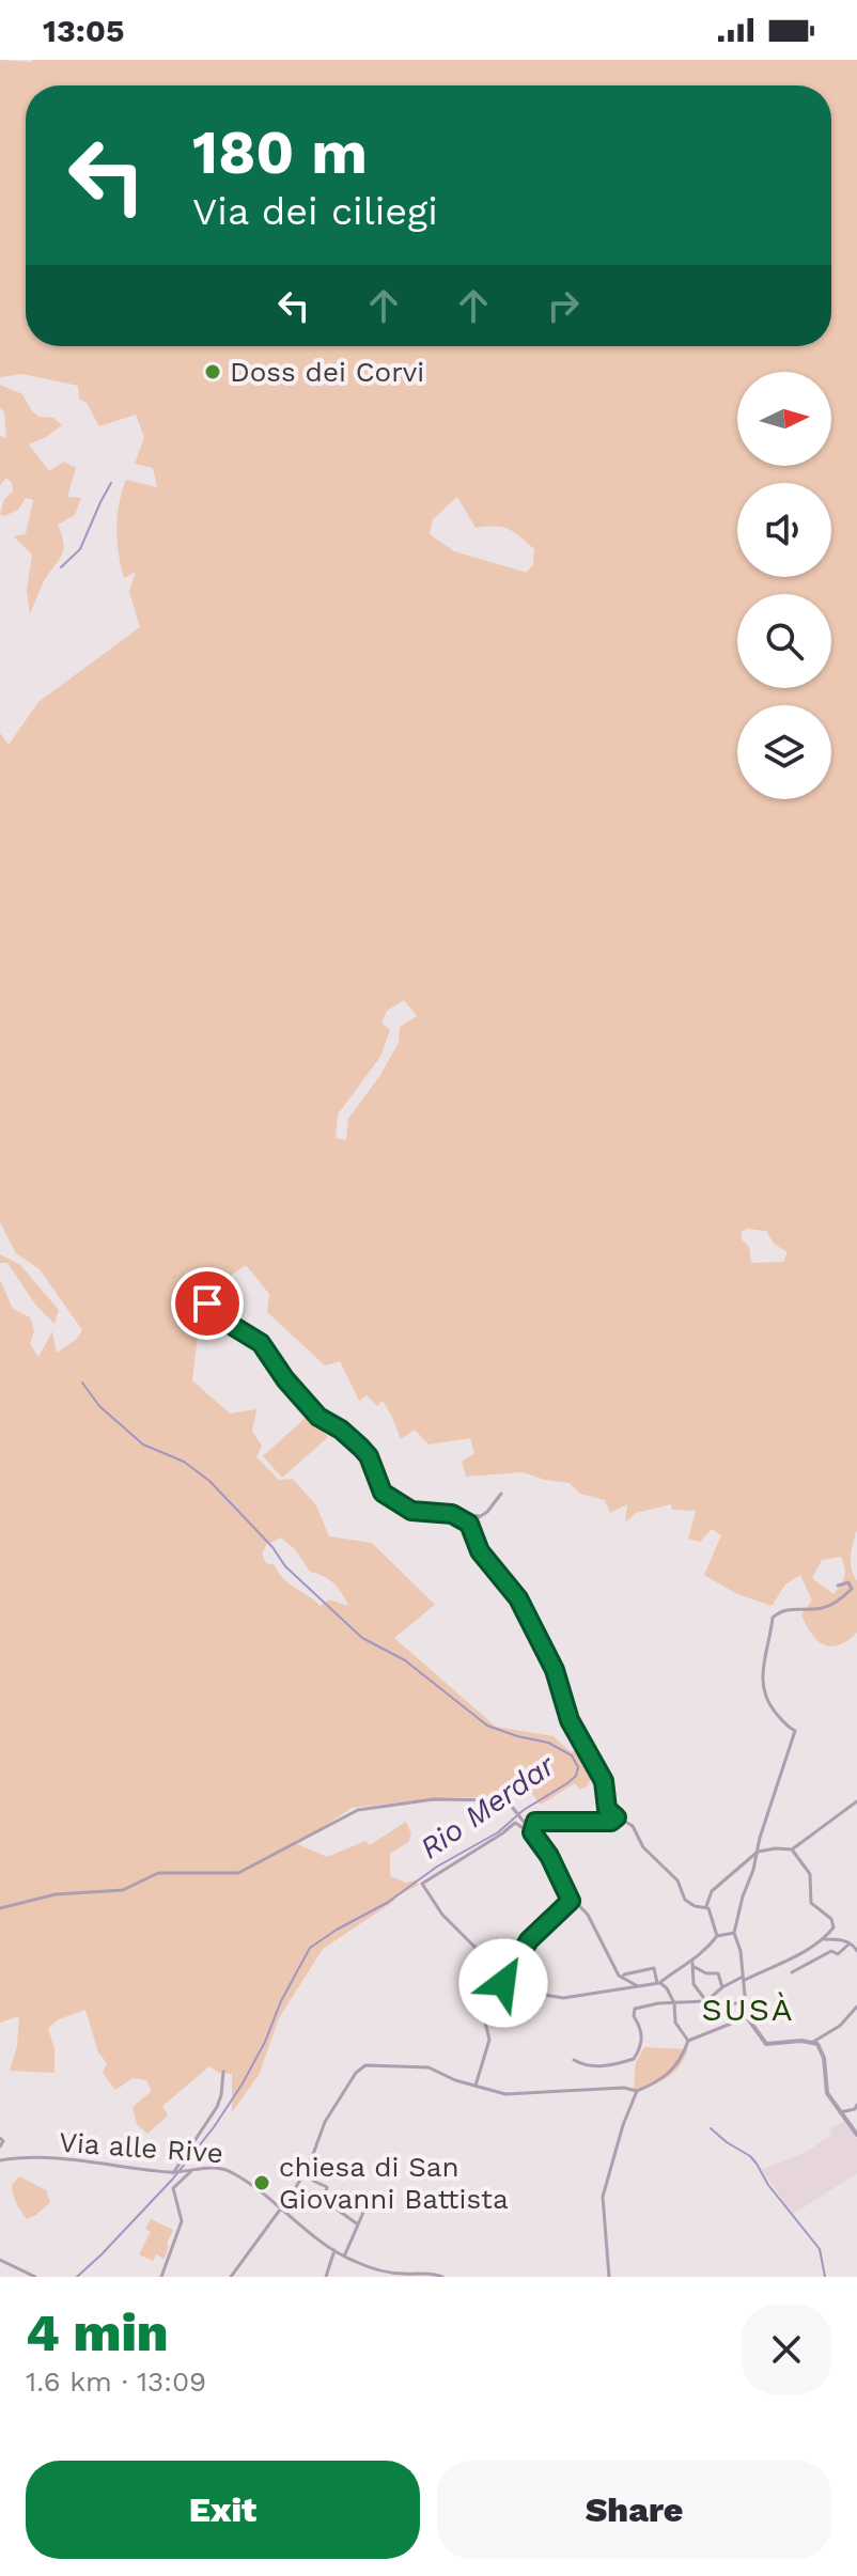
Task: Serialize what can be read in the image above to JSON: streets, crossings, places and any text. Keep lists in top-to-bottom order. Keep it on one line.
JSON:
{"streets":{"street":["Via alle Rive"]},"districts":["SUSÀ"],"water":["Rio Merdar"],"places":["Doss dei Corvi","chiesa di San Giovanni Battista"],"north":"right","page":{"status":"13:05","turn":["180 m","Via dei ciliegi"],"heading":["4 min","1.6 km · 13:09"],"buttons":["Exit","Share"]}}
